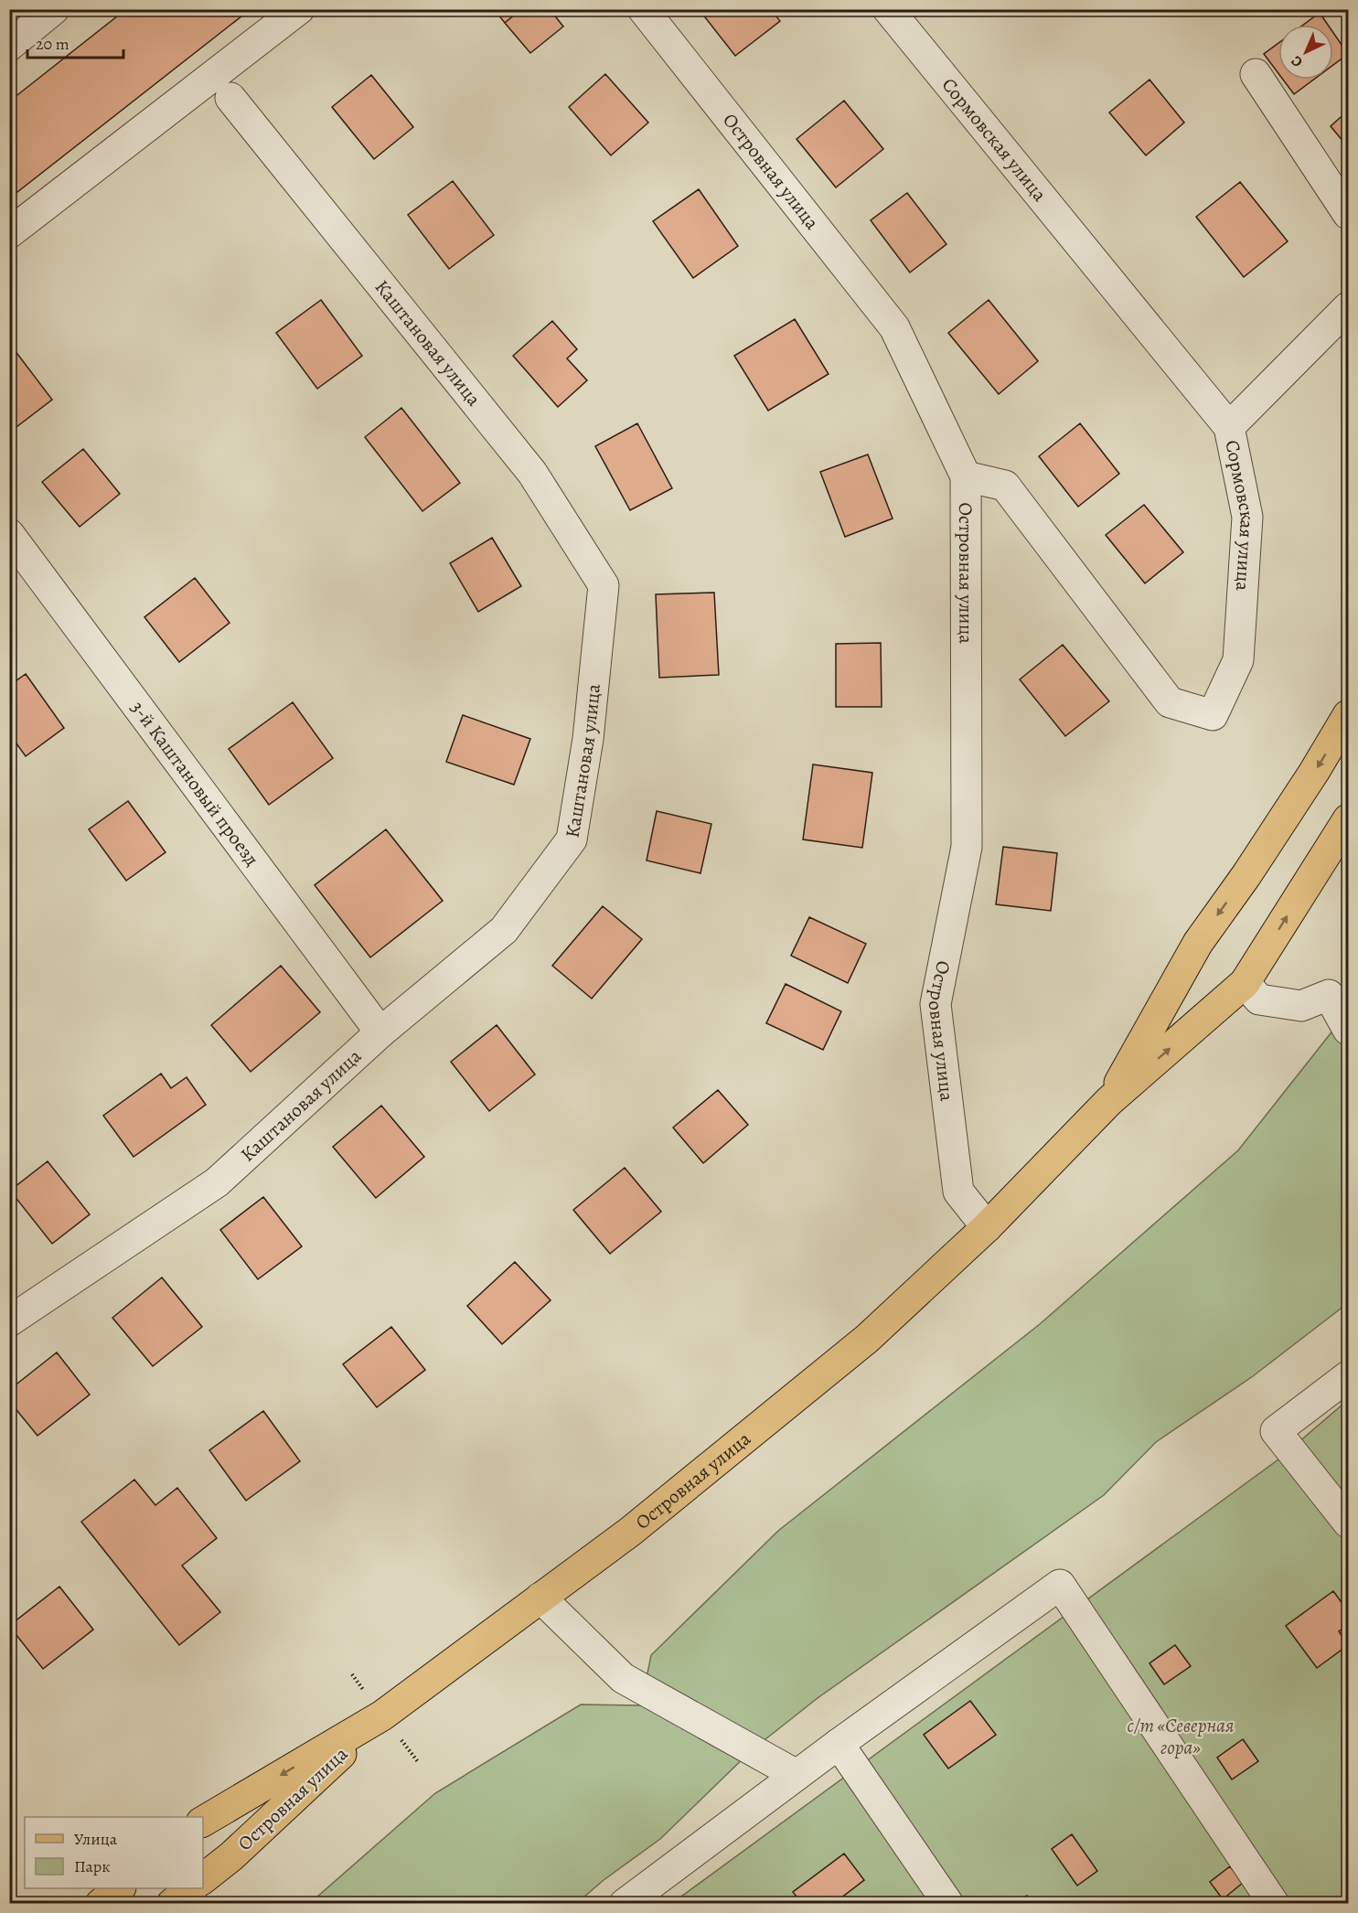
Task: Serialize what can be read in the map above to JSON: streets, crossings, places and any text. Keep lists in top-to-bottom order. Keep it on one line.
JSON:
{"streets":{"main road":["Островная улица"],"street":["Сормовская улица","Каштановая улица","3-й Каштановый проезд"]},"crossings":[["Сормовская улица","Островная улица"],["Каштановая улица","3-й Каштановый проезд"]],"parks":["с/т «Северная гора»"],"legend":["Улица","Парк"],"scale_bar":"20 m","north":"bottom left"}
